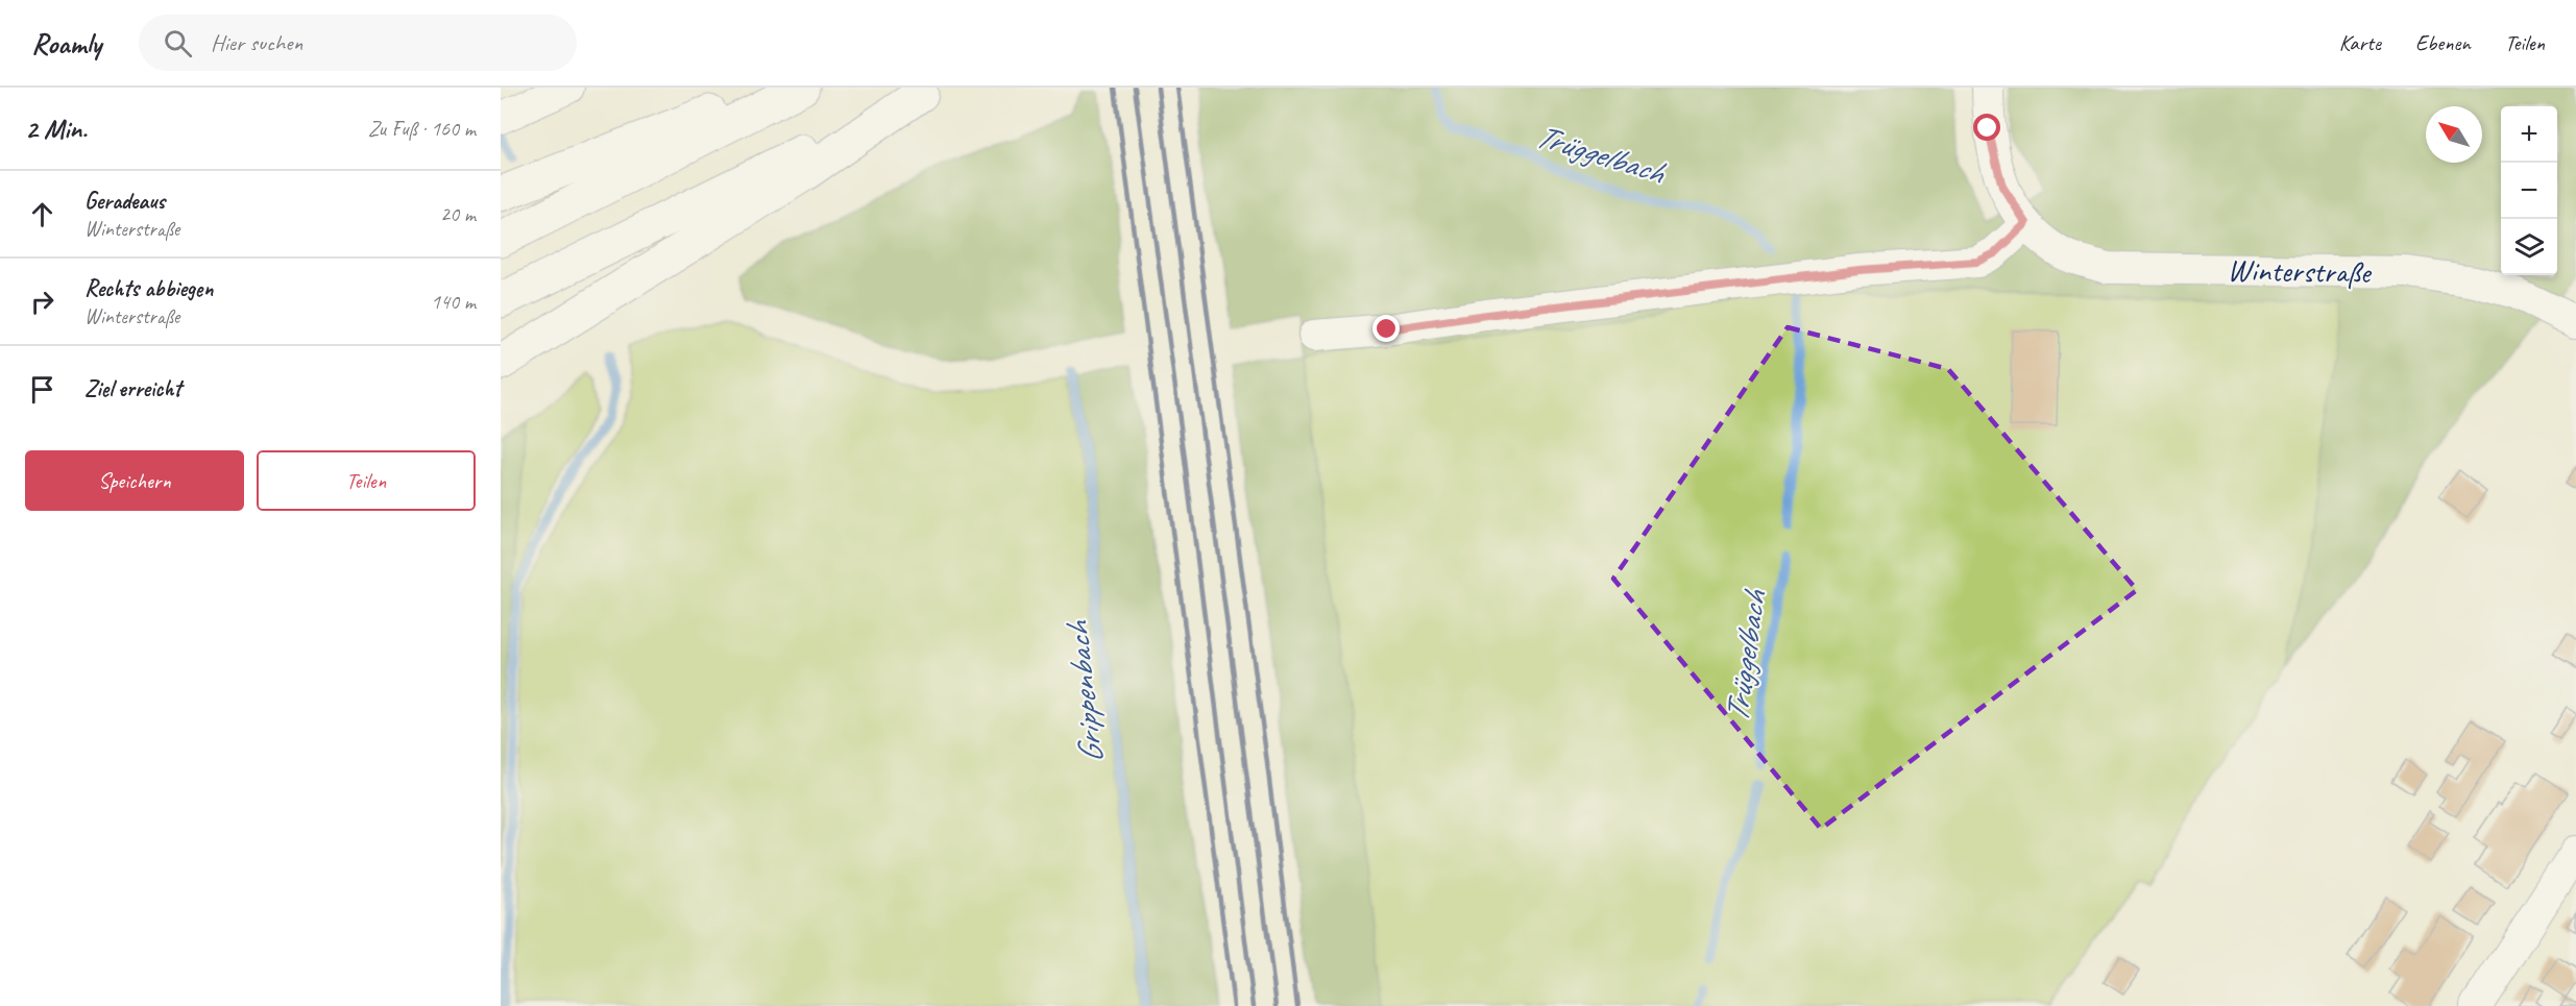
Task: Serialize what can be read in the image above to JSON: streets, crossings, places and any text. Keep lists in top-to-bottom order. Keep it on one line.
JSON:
{"streets":{"street":["Winterstraße"]},"water":["Trüggelbach","Grippenbach"],"north":"top left","page":{"header":"Roamly","search":"Hier suchen","nav":["Karte","Ebenen","Teilen"],"heading":["2 Min.","Zu Fuß · 160 m"],"map_buttons":["+","−"],"list":[["Geradeaus","Winterstraße","20 m"],["Rechts abbiegen","Winterstraße","140 m"],"Ziel erreicht"],"buttons":["Speichern","Teilen"]}}
